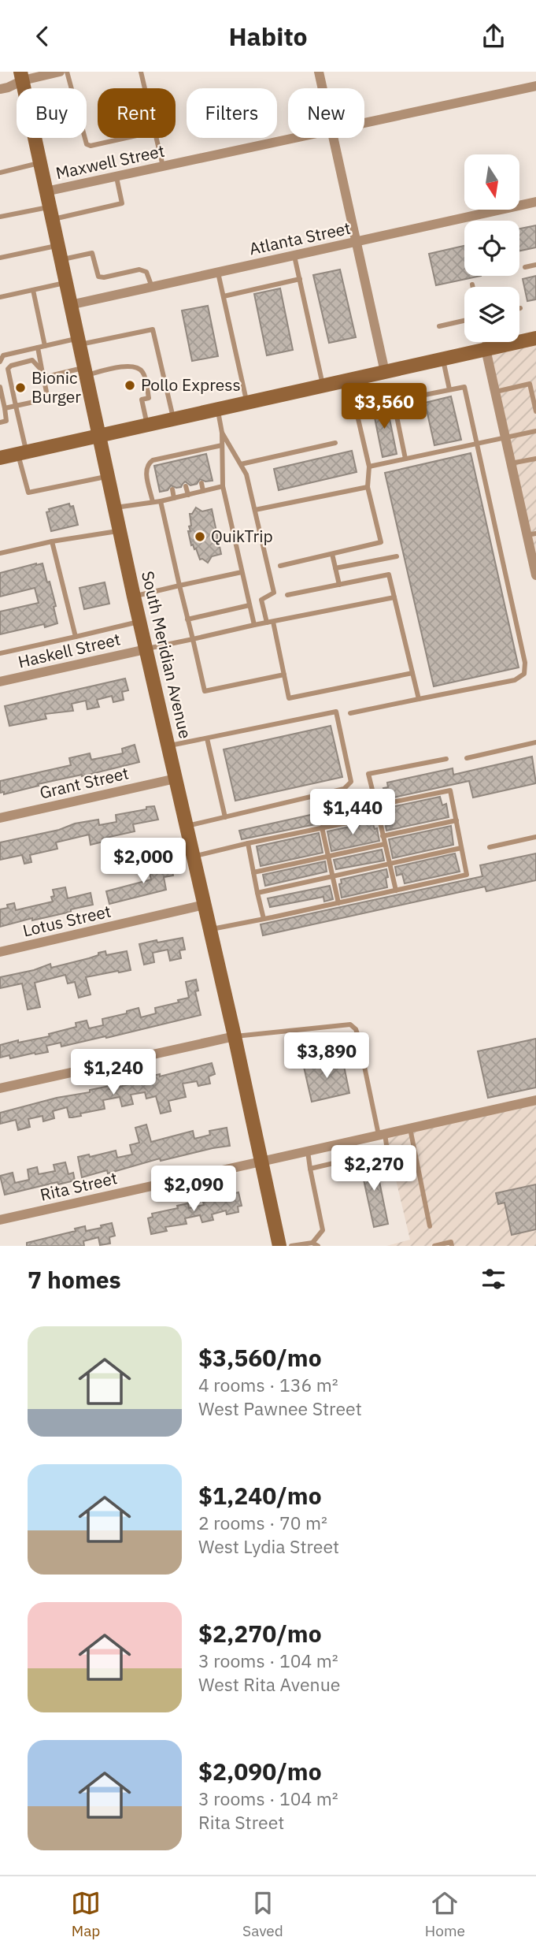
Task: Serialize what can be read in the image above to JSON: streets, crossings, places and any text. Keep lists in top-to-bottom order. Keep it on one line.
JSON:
{"streets":{"main road":["South Meridian Avenue"],"street":["Maxwell Street","Atlanta Street","Haskell Street","Grant Street","Lotus Street","Rita Street"]},"crossings":[["Maxwell Street","South Meridian Avenue"],["Atlanta Street","South Meridian Avenue"],["Haskell Street","South Meridian Avenue"],["South Meridian Avenue","Grant Street"],["South Meridian Avenue","Lotus Street"],["South Meridian Avenue","Rita Street"]],"places":["Pollo Express","Bionic Burger","QuikTrip"],"north":"bottom","page":{"header":"Habito","chip":["Buy","Rent","Filters","New"],"price":["$3,560","$1,440","$2,000","$3,890","$1,240","$2,270","$2,090"],"heading":"7 homes","list":[{"name":"$3,560/mo","note":"4 rooms · 136 m² · West Pawnee Street"},{"name":"$1,240/mo","note":"2 rooms · 70 m² · West Lydia Street"},{"name":"$2,270/mo","note":"3 rooms · 104 m² · West Rita Avenue"},{"name":"$2,090/mo","note":"3 rooms · 104 m² · Rita Street"}],"tabs":["Map","Saved","Home"]}}
